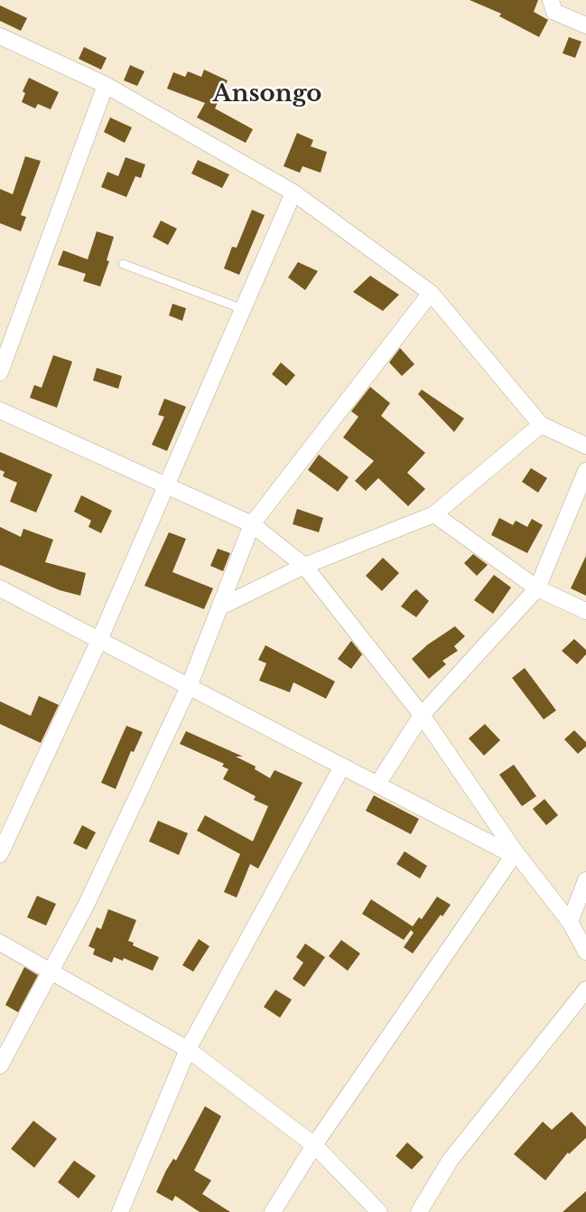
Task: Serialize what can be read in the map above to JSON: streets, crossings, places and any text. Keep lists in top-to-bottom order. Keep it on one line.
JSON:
{"districts":["Ansongo"]}
